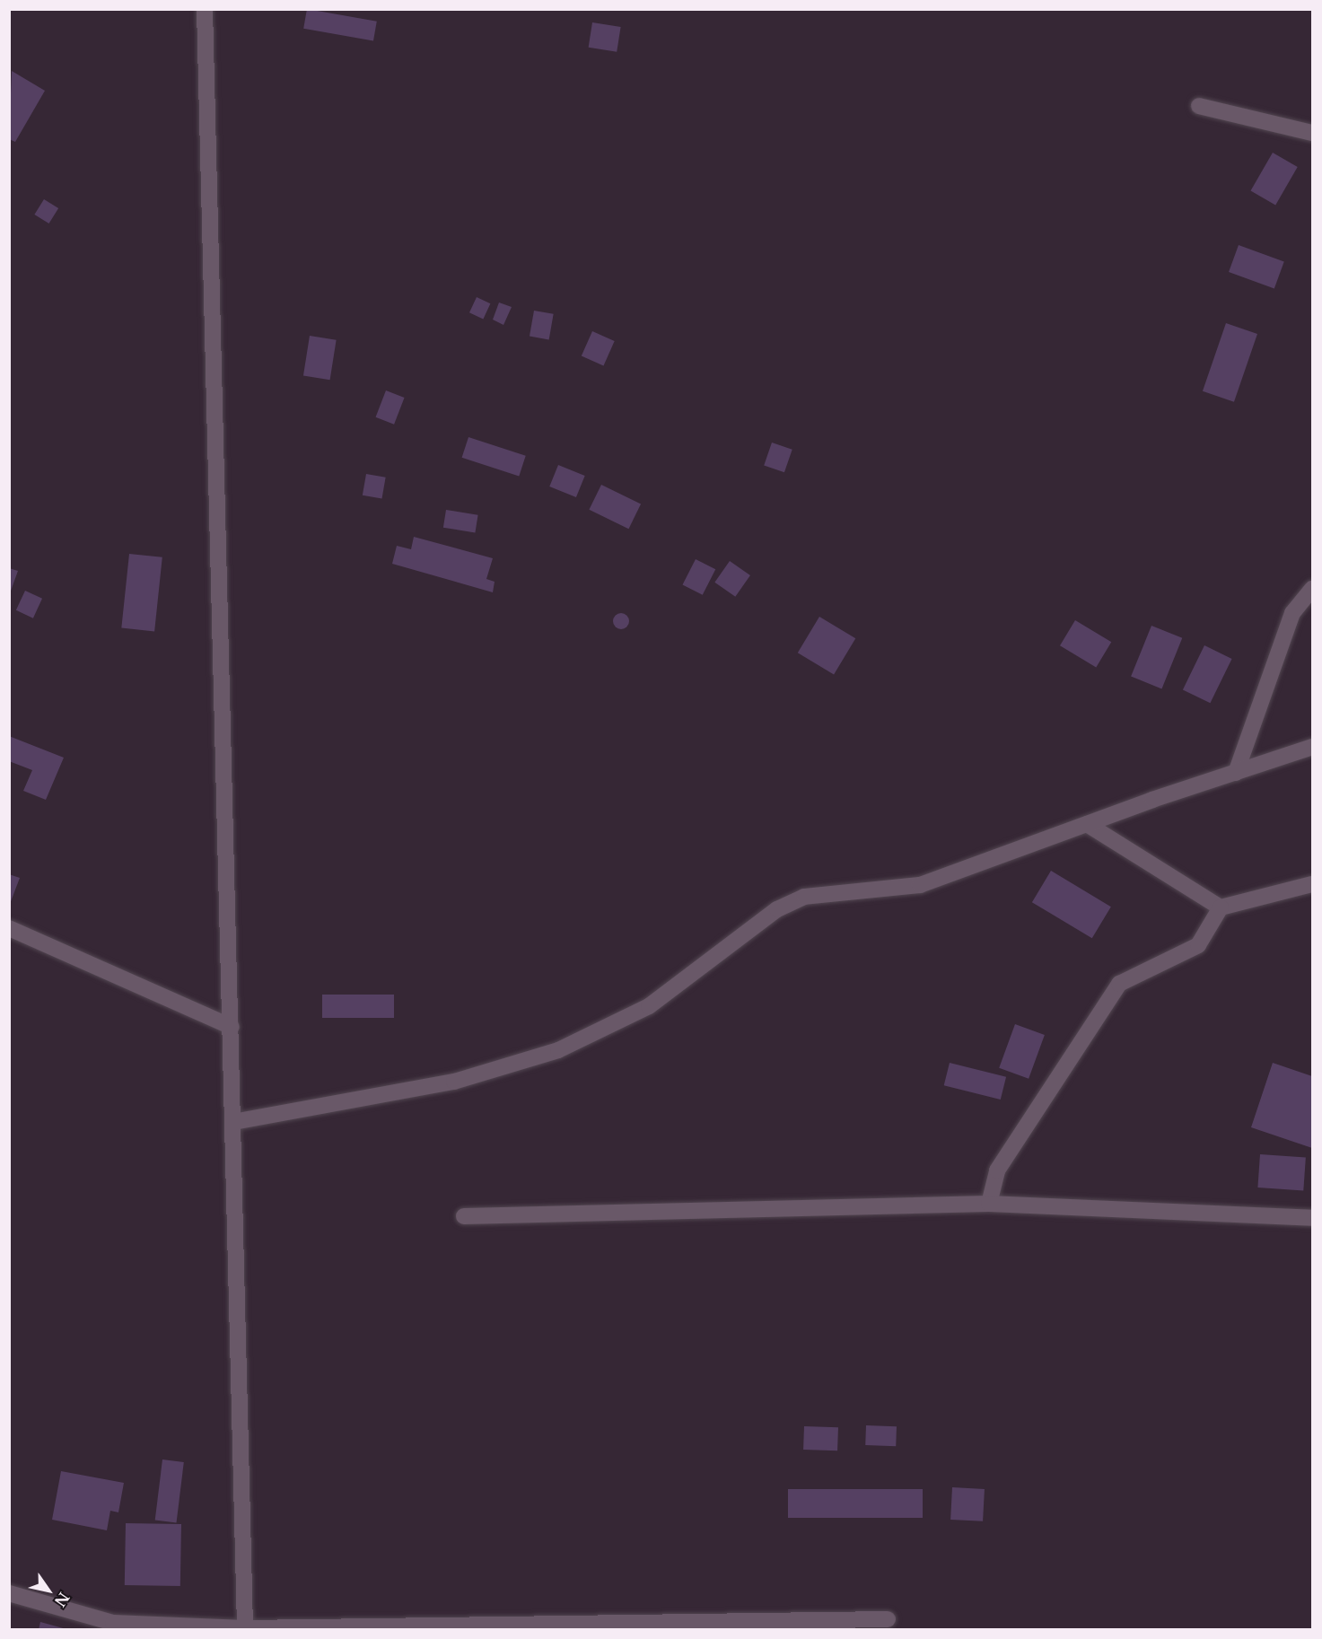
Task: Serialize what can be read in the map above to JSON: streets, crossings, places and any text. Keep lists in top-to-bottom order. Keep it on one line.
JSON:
{"north":"bottom right"}
